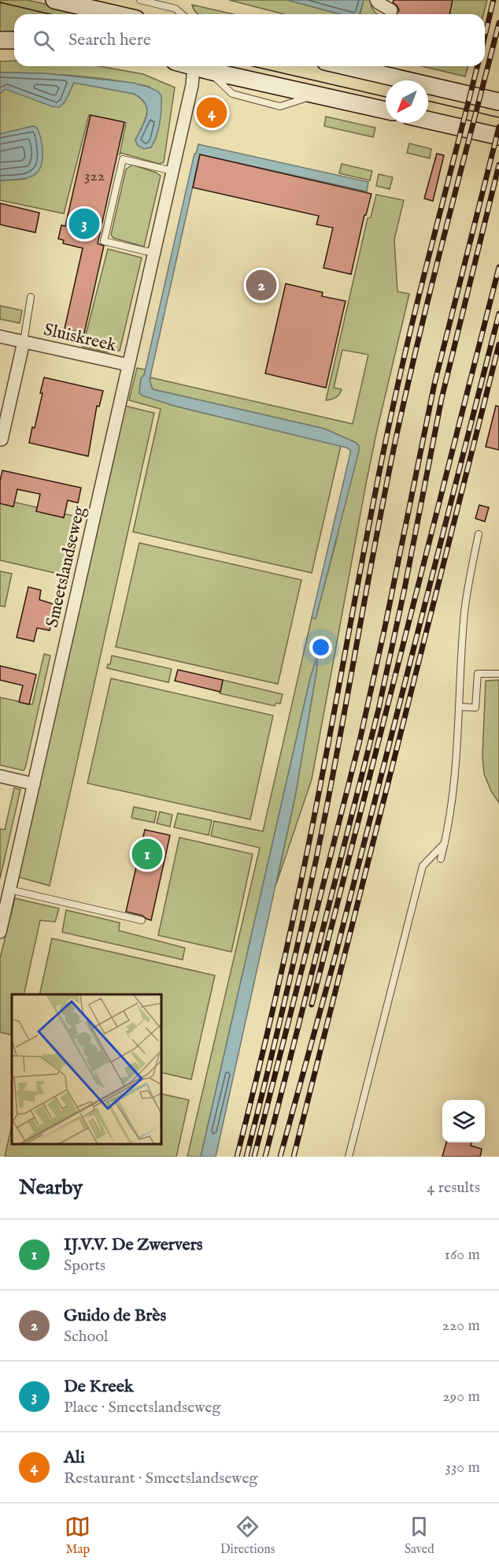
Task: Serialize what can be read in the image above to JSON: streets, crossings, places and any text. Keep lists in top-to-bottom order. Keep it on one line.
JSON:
{"streets":{"street":["Sluiskreek","Smeetslandseweg"]},"crossings":[["Sluiskreek","Smeetslandseweg"]],"house_numbers":["322"],"north":"bottom left","page":{"search":"Search here","pins":["4","3","2","1"],"heading":["Nearby","4 results"],"list":[{"mark":"1","name":"IJ.V.V. De Zwervers","note":"Sports","value":"160 m"},{"mark":"2","name":"Guido de Brès","note":"School","value":"220 m"},{"mark":"3","name":"De Kreek","note":"Place · Smeetslandseweg","value":"290 m"},{"mark":"4","name":"Ali","note":"Restaurant · Smeetslandseweg","value":"330 m"}],"nav":["Map","Directions","Saved"]}}
